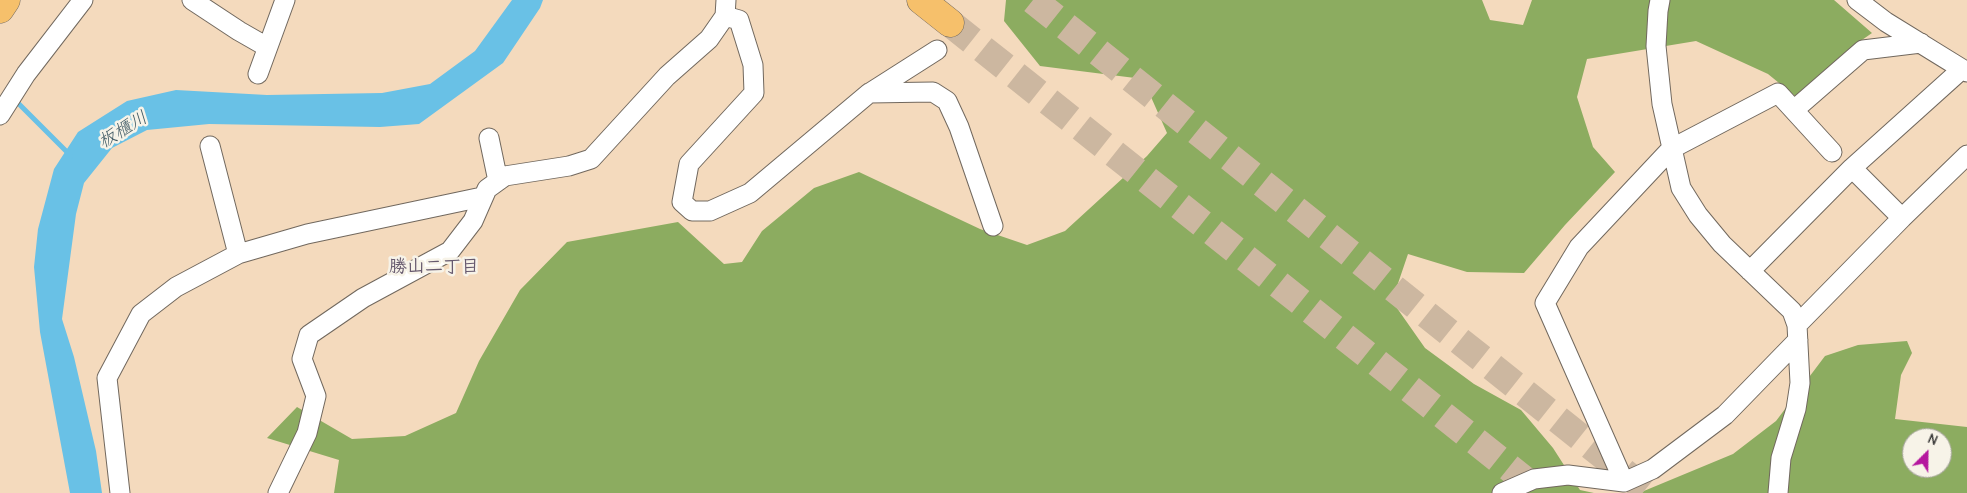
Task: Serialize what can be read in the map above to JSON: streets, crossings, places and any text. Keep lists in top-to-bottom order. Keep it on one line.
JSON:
{"districts":["勝山二丁目"],"water":["板櫃川"],"north":"top right"}
